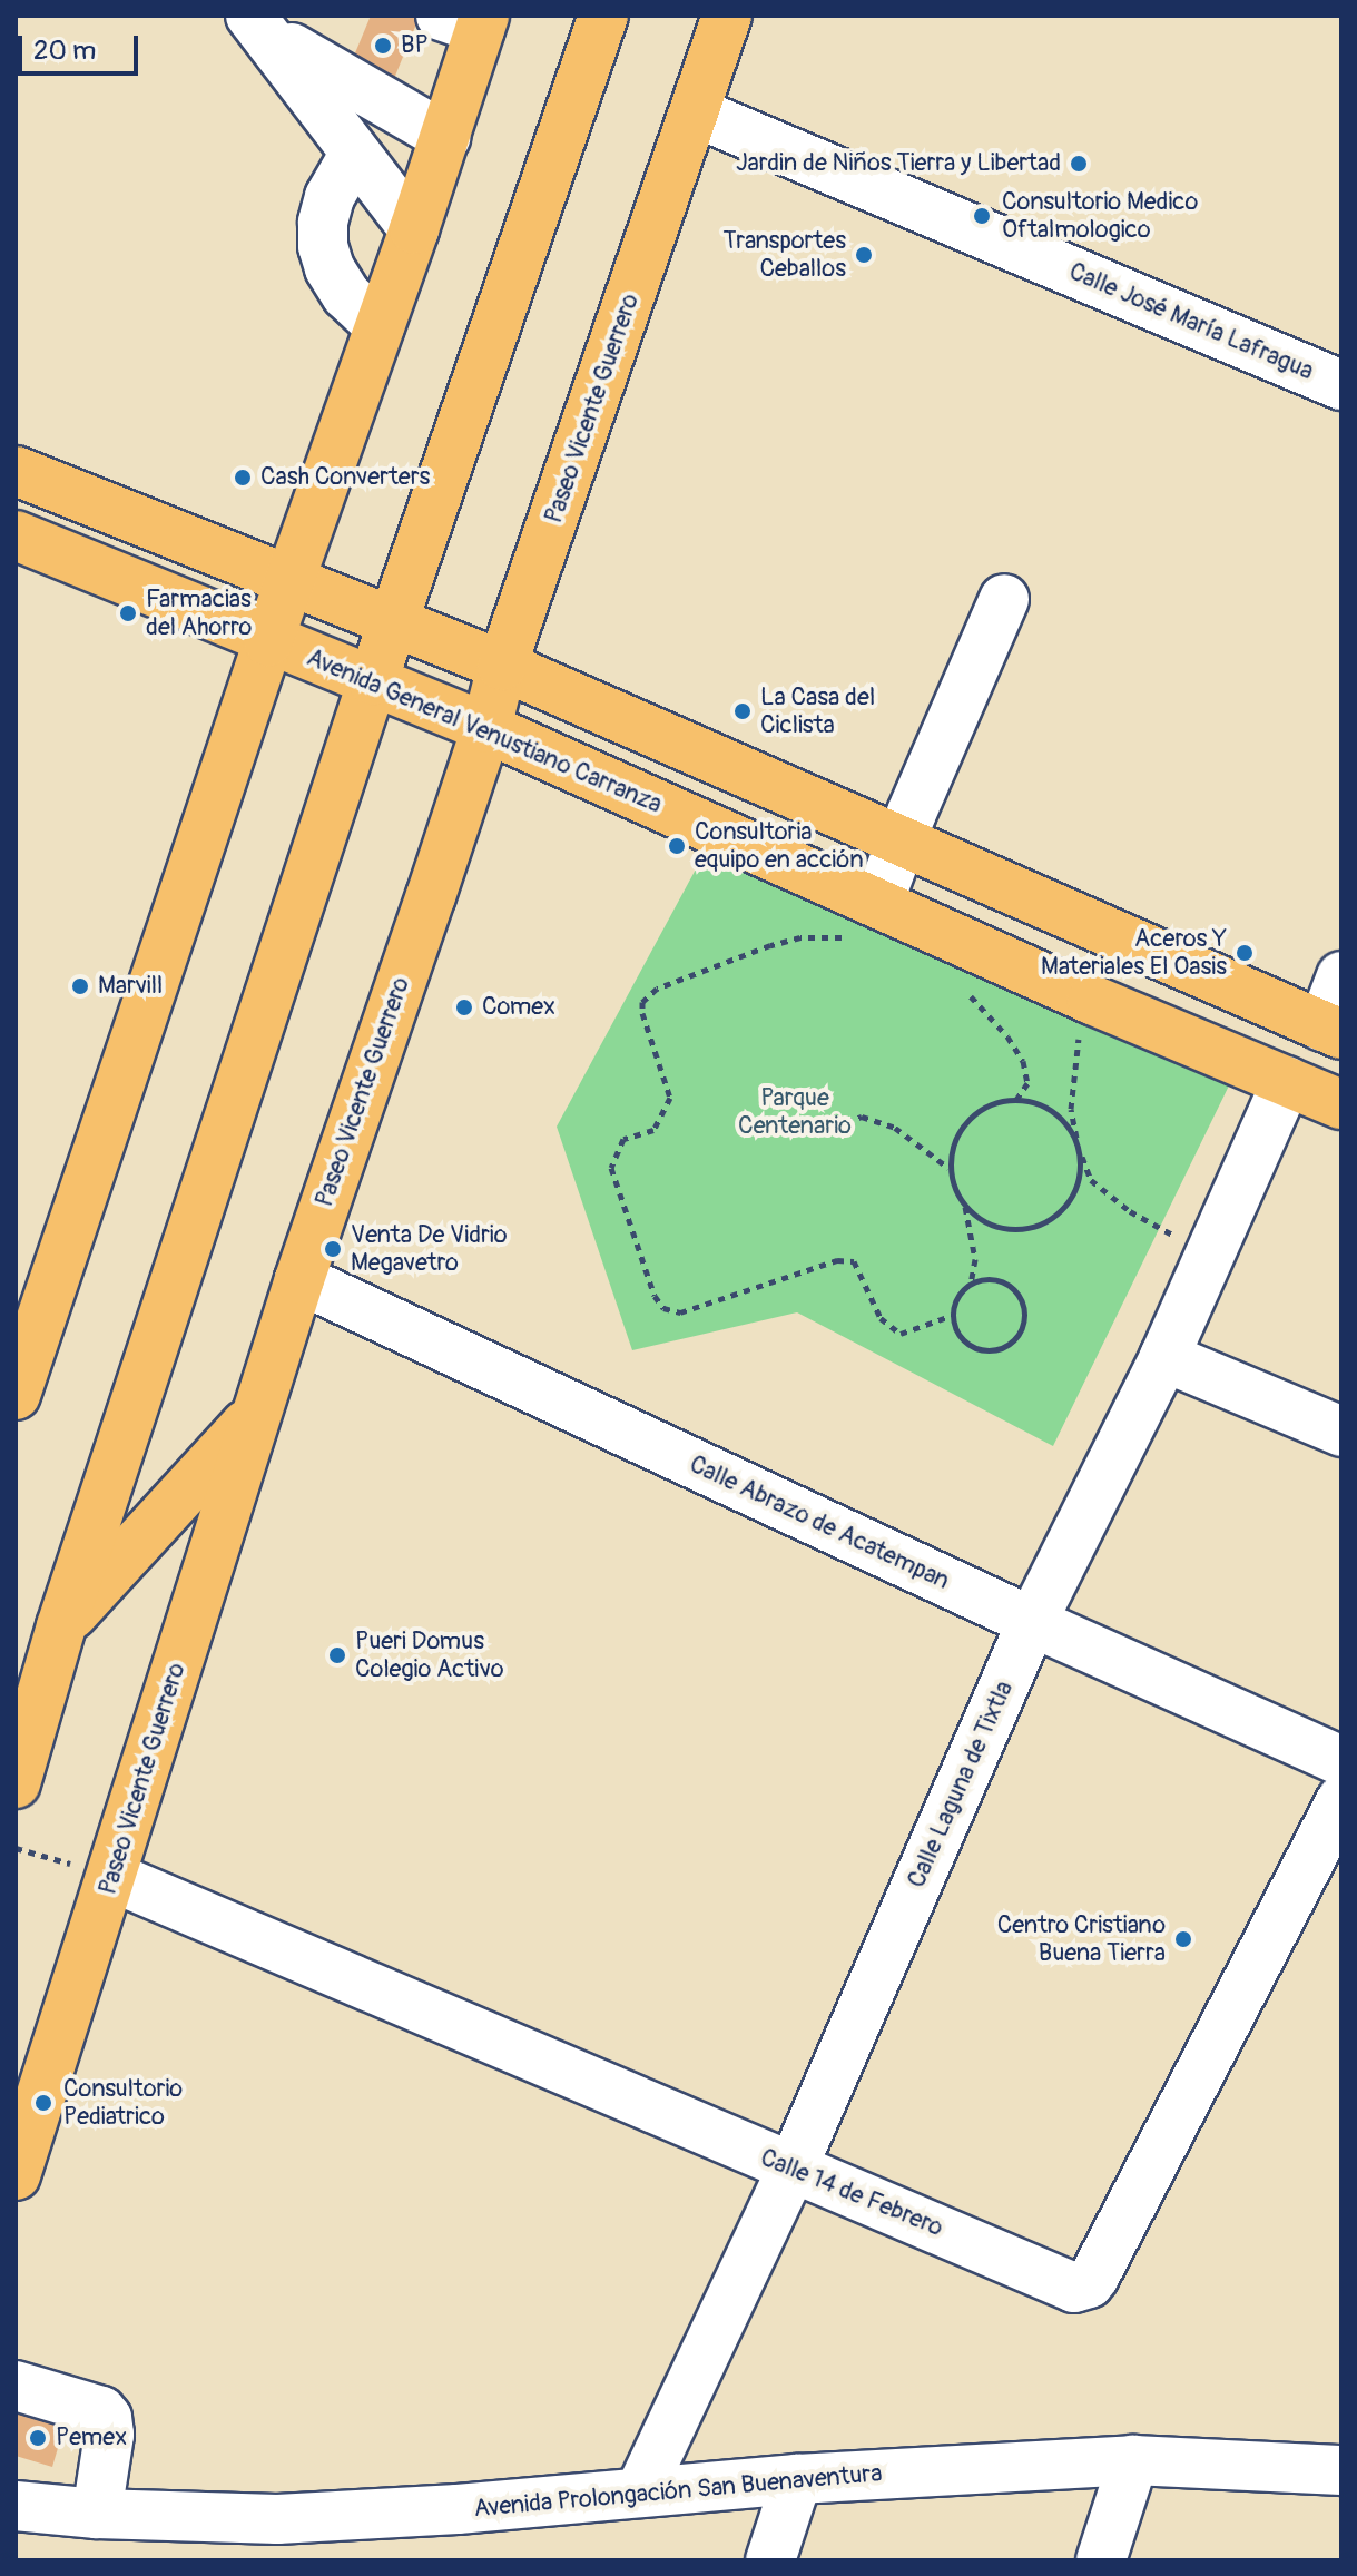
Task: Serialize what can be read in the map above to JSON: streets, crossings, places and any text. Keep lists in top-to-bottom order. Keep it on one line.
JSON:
{"streets":{"main road":["Paseo Vicente Guerrero","Avenida General Venustiano Carranza"],"street":["Calle José María Lafragua","Calle Abrazo de Acatempan","Calle Laguna de Tixtla","Calle 14 de Febrero","Avenida Prolongación San Buenaventura"]},"crossings":[["Calle José María Lafragua","Paseo Vicente Guerrero"],["Paseo Vicente Guerrero","Avenida General Venustiano Carranza"],["Paseo Vicente Guerrero","Calle Abrazo de Acatempan"],["Paseo Vicente Guerrero","Calle 14 de Febrero"],["Avenida General Venustiano Carranza","Calle Laguna de Tixtla"],["Calle Abrazo de Acatempan","Calle Laguna de Tixtla"],["Calle Laguna de Tixtla","Calle 14 de Febrero"],["Calle Laguna de Tixtla","Avenida Prolongación San Buenaventura"]],"parks":["Parque Centenario"],"places":["BP","Jardin de Niños Tierra y Libertad","Consultorio Medico Oftalmologico","Transportes Ceballos","Cash Converters","Farmacias del Ahorro","La Casa del Ciclista","Consultoria equipo en acción","Aceros Y Materiales El Oasis","Marvill","Comex","Venta De Vidrio Megavetro","Pueri Domus Colegio Activo","Centro Cristiano Buena Tierra","Consultorio Pediatrico","Pemex"],"scale_bar":"20 m"}
